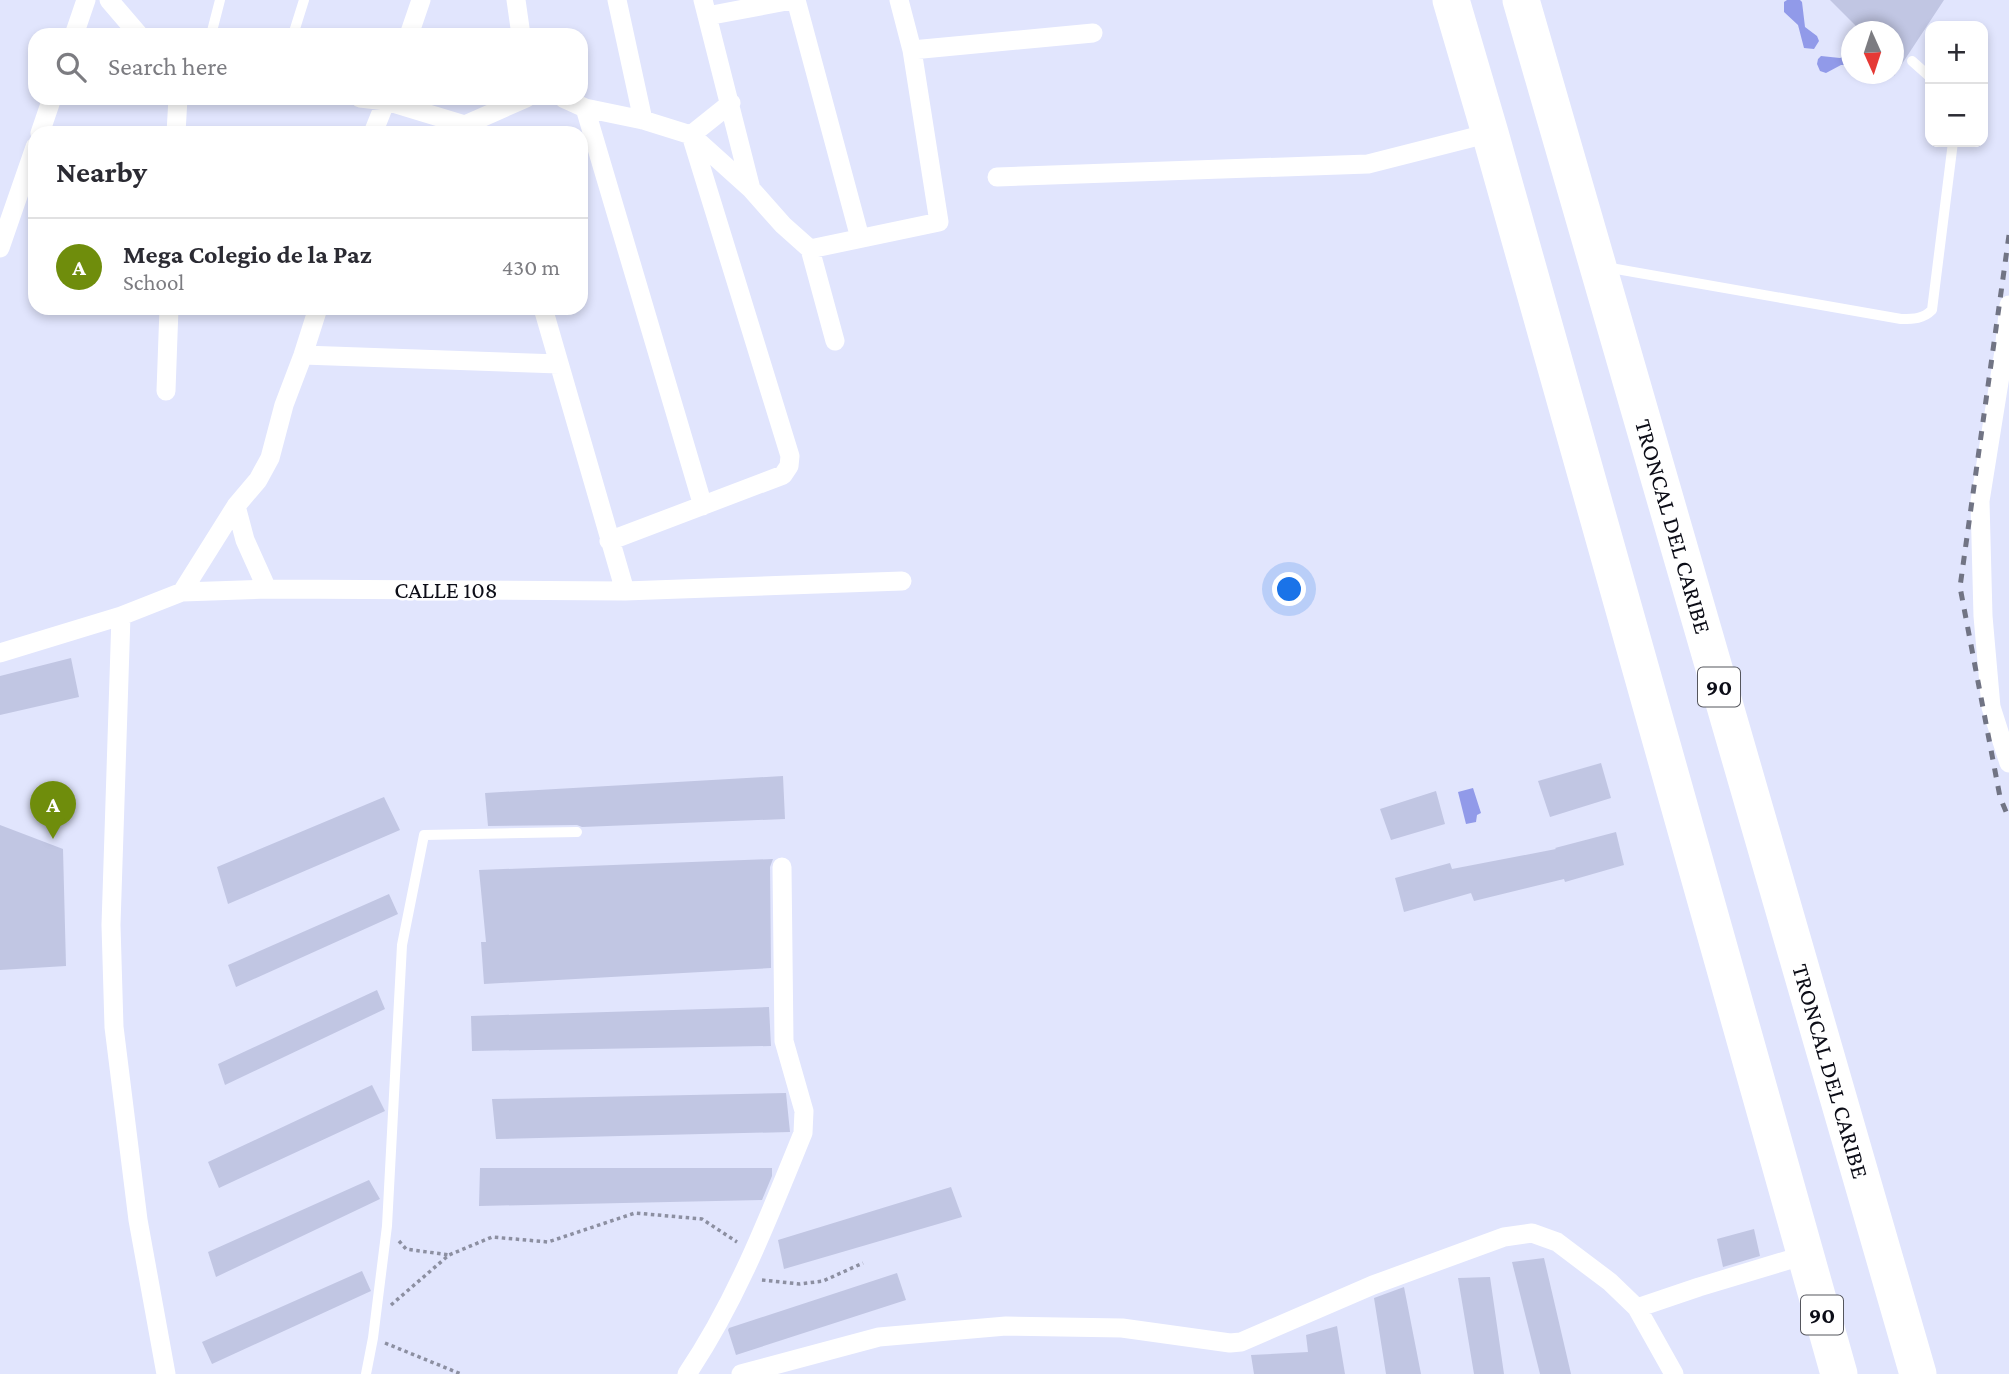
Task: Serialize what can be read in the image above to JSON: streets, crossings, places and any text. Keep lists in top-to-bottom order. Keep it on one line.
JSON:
{"streets":{"highway":["TRONCAL DEL CARIBE","90"],"street":["CALLE 108"]},"north":"bottom","page":{"map_buttons":["+","−"],"search":"Search here","heading":"Nearby","list":[{"mark":"A","name":"Mega Colegio de la Paz","note":"School","value":"430 m"}],"pins":"A"}}
